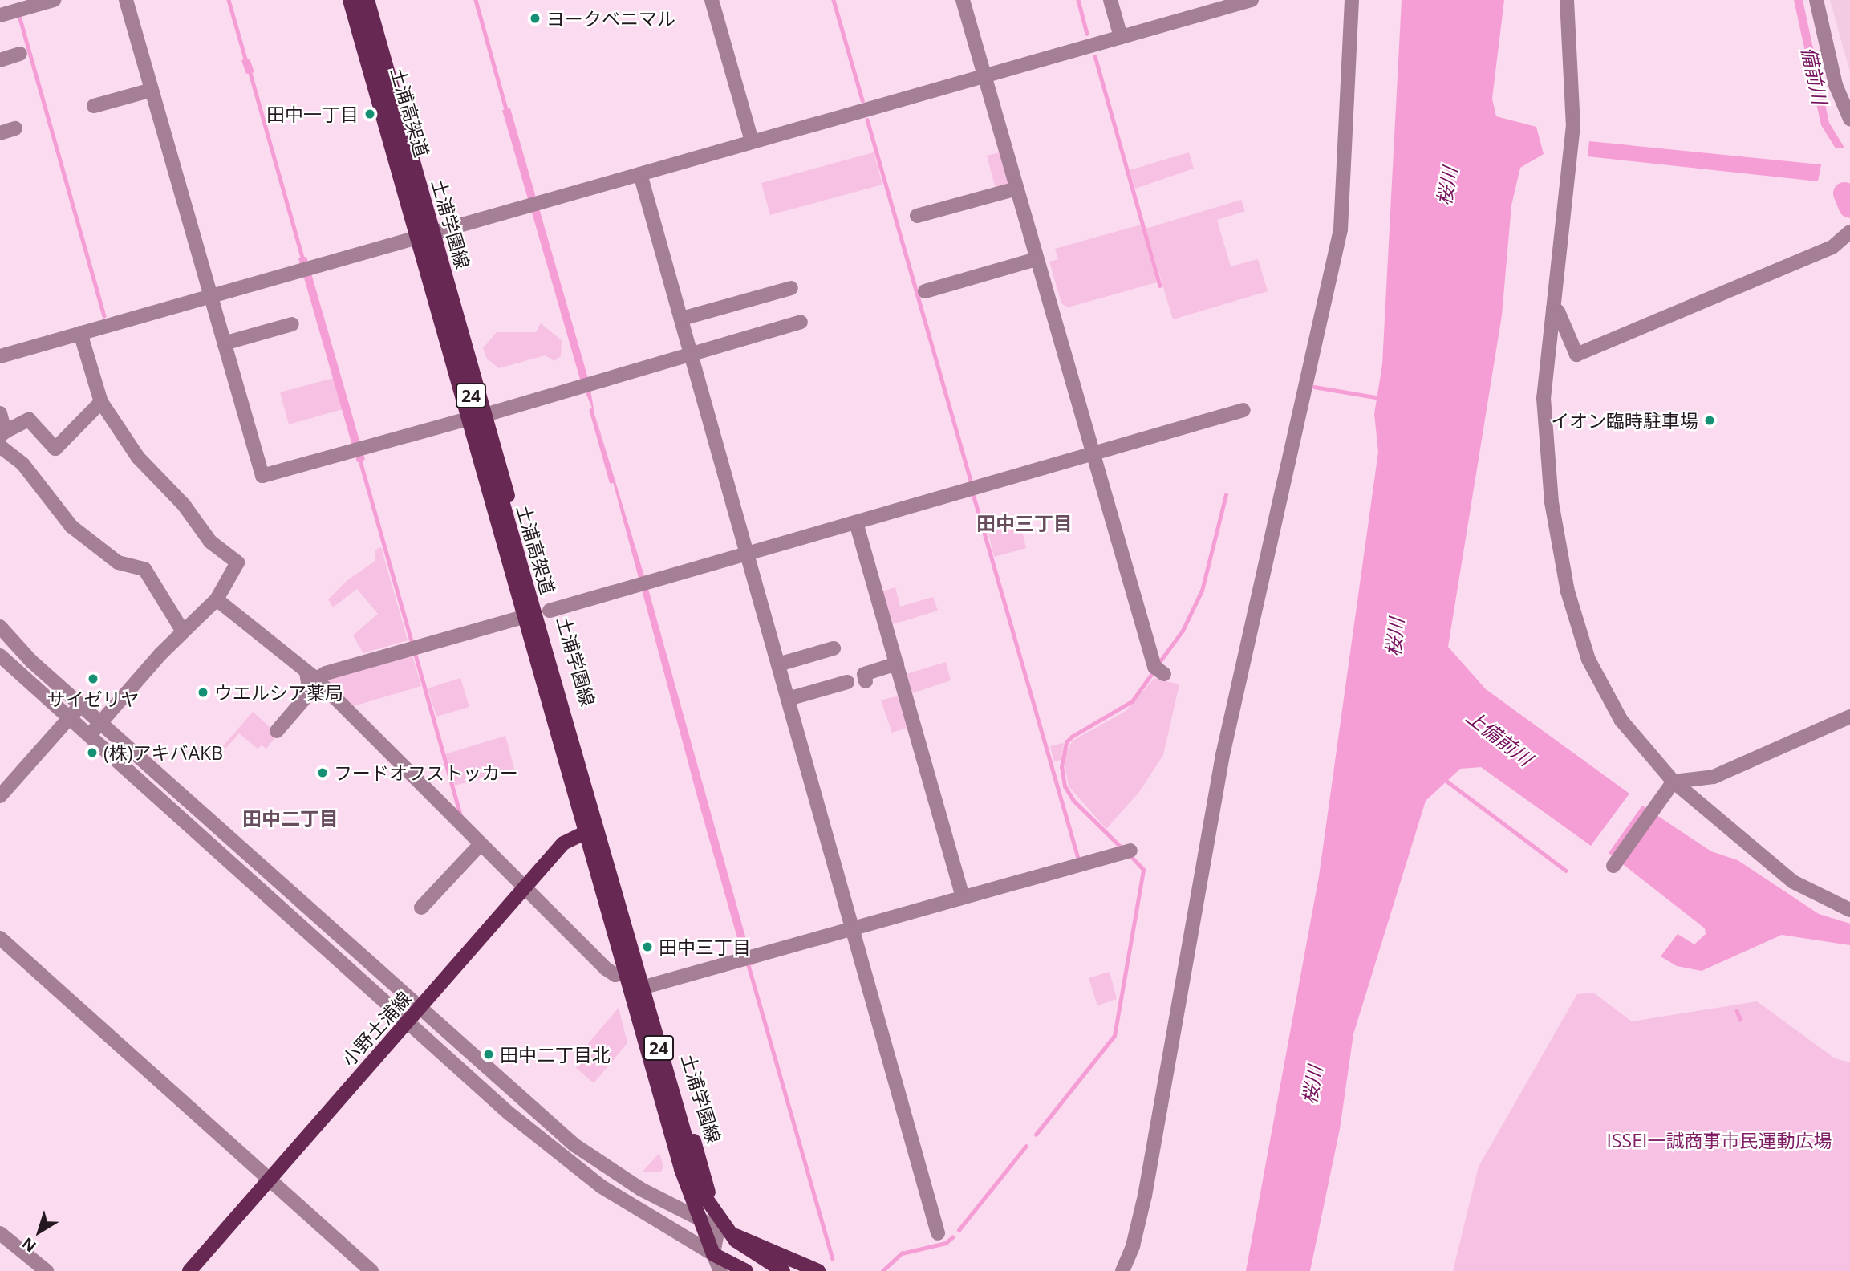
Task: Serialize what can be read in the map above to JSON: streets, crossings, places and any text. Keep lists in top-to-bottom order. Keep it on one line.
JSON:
{"streets":{"main road":["土浦高架道","土浦学園線","24","小野土浦線"]},"crossings":[["土浦学園線","小野土浦線"]],"districts":["田中三丁目","田中二丁目"],"water":["備前川","桜川","上備前川"],"parks":["ISSEI一誠商事市民運動広場"],"places":["ヨークベニマル","田中一丁目","イオン臨時駐車場","サイゼリヤ","ウエルシア薬局","(株)アキバAKB","フードオフストッカー","田中三丁目","田中二丁目北"],"north":"bottom left"}
